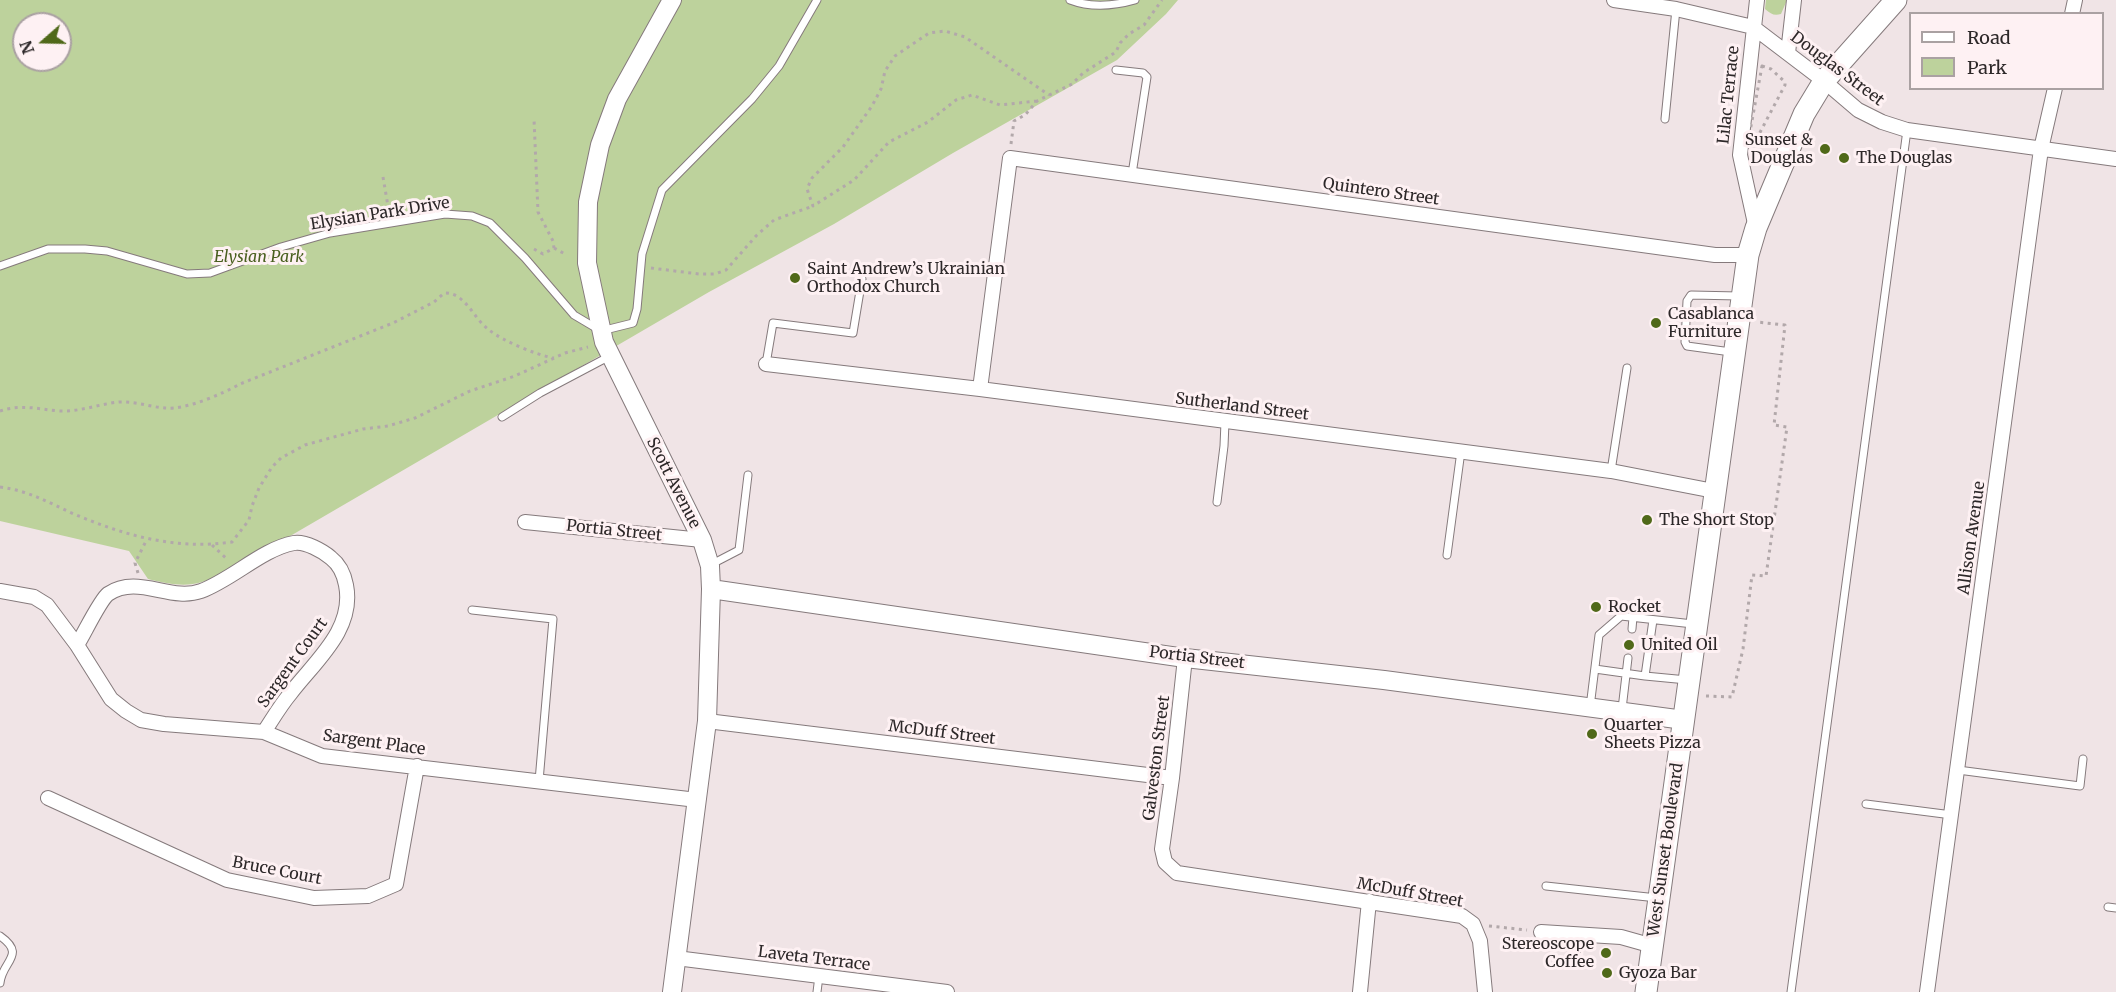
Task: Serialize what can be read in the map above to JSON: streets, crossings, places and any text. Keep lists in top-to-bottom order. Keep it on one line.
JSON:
{"streets":{"main road":["West Sunset Boulevard"],"street":["Douglas Street","Lilac Terrace","Quintero Street","Sutherland Street","Scott Avenue","Portia Street","Allison Avenue","Sargent Court","McDuff Street","Sargent Place","Galveston Street","Bruce Court","Laveta Terrace"],"lane":["Elysian Park Drive"]},"crossings":[["Douglas Street","Lilac Terrace"],["Douglas Street","Allison Avenue"],["Douglas Street","West Sunset Boulevard"],["Lilac Terrace","West Sunset Boulevard"],["Quintero Street","West Sunset Boulevard"],["Elysian Park Drive","Scott Avenue"],["Sutherland Street","West Sunset Boulevard"],["Scott Avenue","Portia Street"],["Scott Avenue","McDuff Street"],["Scott Avenue","Sargent Place"],["Scott Avenue","Laveta Terrace"],["Portia Street","Galveston Street"],["Portia Street","West Sunset Boulevard"],["Sargent Court","Sargent Place"],["McDuff Street","Galveston Street"],["Sargent Place","Bruce Court"]],"parks":["Elysian Park"],"places":["Sunset & Douglas","The Douglas","Saint Andrew’s Ukrainian Orthodox Church","Casablanca Furniture","The Short Stop","Rocket","United Oil","Quarter Sheets Pizza","Stereoscope Coffee","Gyoza Bar"],"legend":["Road","Park"],"north":"left"}
